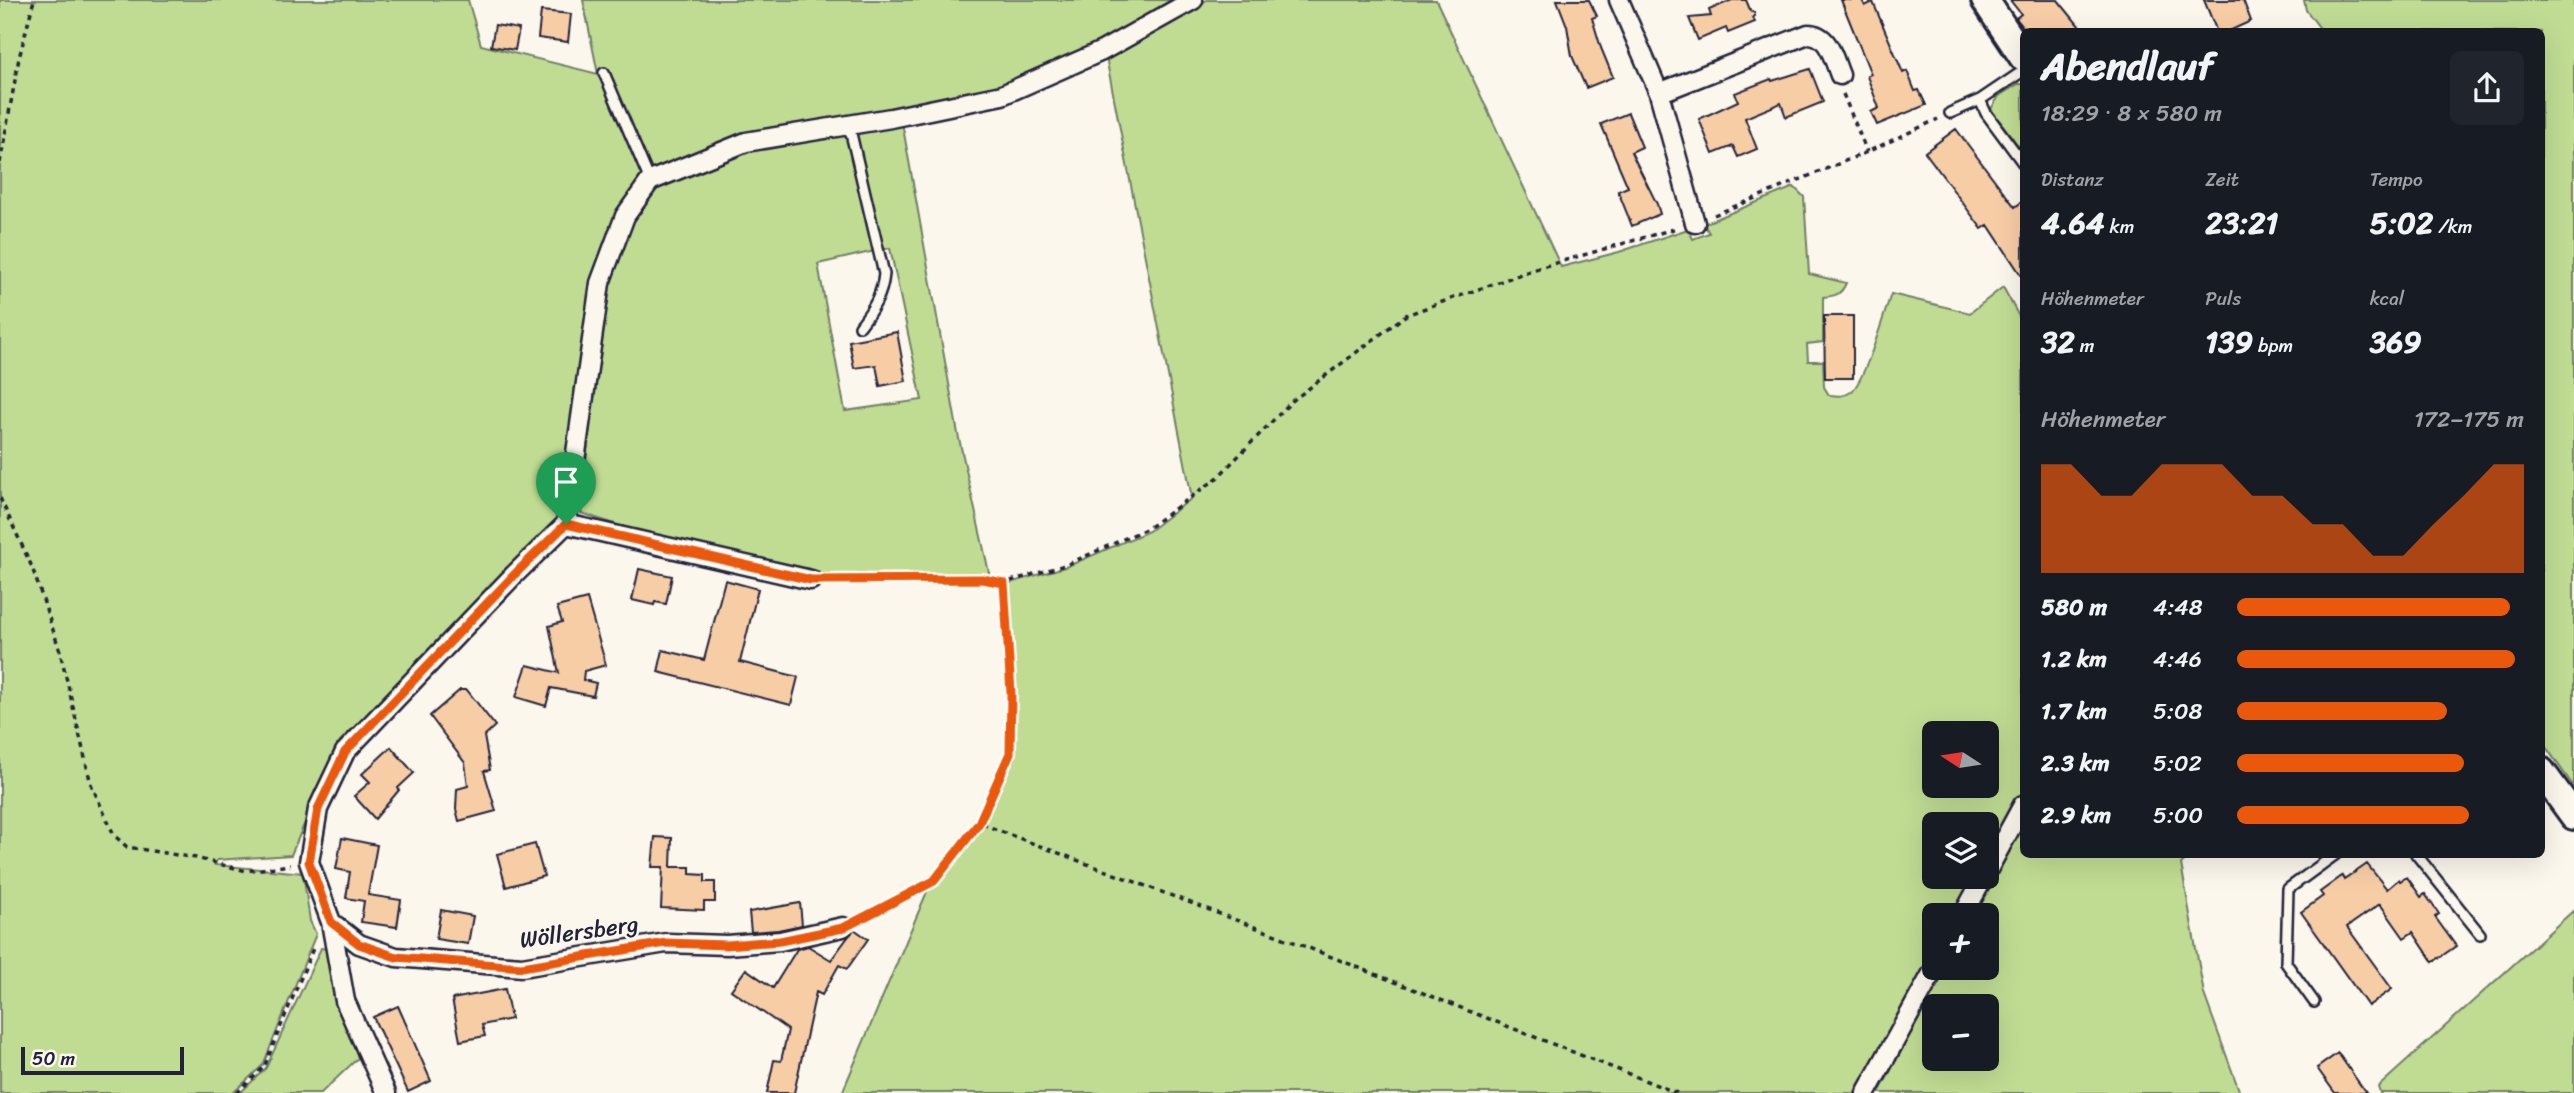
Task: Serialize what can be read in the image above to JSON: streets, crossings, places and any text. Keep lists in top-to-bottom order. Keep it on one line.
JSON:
{"streets":{"street":["Wöllersberg"]},"scale_bar":"50 m","north":"left","page":{"heading":["Abendlauf","18:29 · 8 × 580 m"],"stats":[["Distanz","4.64 km"],["Zeit","23:21"],["Tempo","5:02 /km"],["Höhenmeter","32 m"],["Puls","139 bpm"],["kcal","369"]],"chart":["Höhenmeter","172–175 m"],"list":[{"name":"580 m","note":"4:48"},{"name":"1.2 km","note":"4:46"},{"name":"1.7 km","note":"5:08"},{"name":"2.3 km","note":"5:02"},{"name":"2.9 km","note":"5:00"}],"map_buttons":["+","−"],"scale":"50 m"}}
